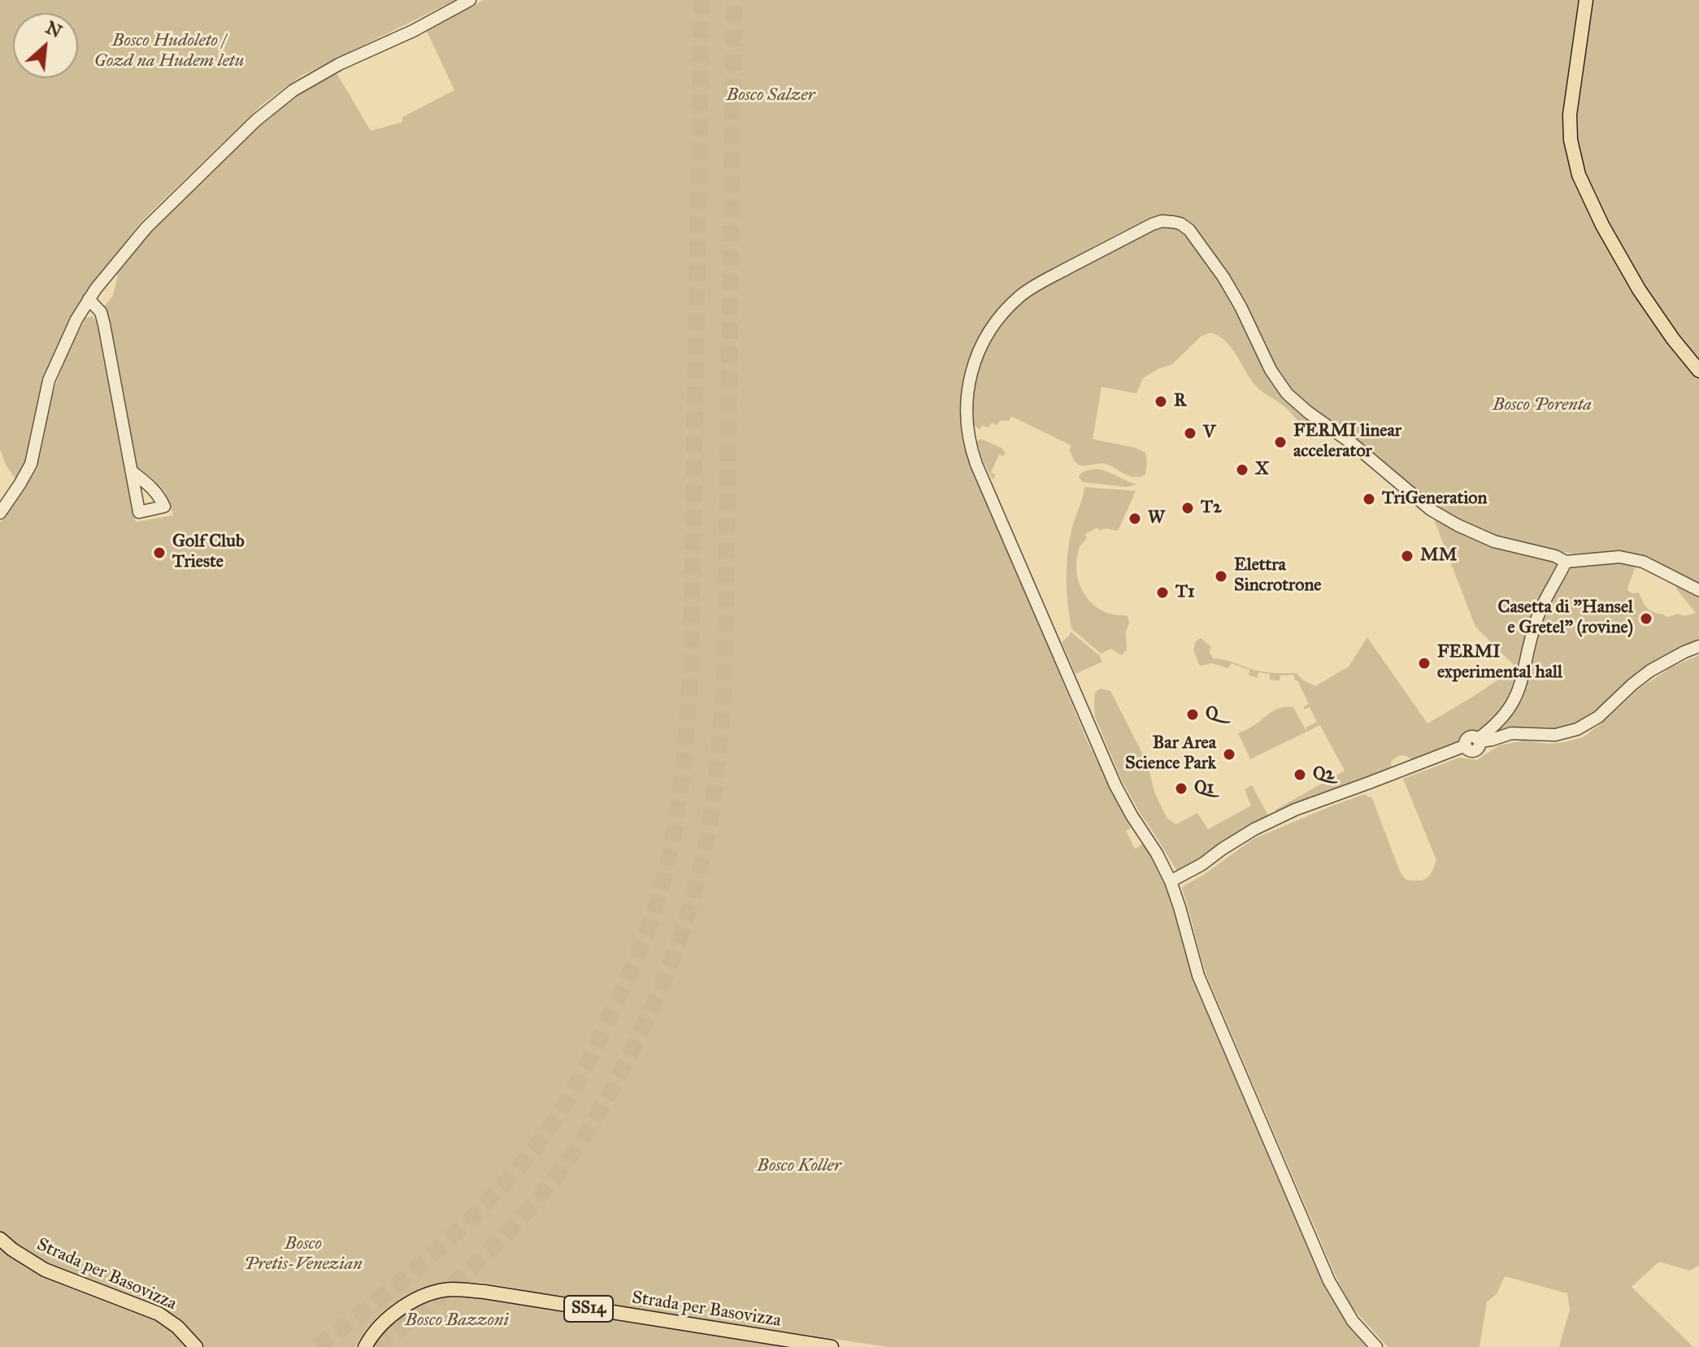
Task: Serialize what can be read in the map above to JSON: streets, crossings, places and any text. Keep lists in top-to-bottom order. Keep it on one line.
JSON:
{"streets":{"main road":["Strada per Basovizza","SS14"]},"parks":["Bosco Hudoleto / Gozd na Hudem letu","Bosco Salzer","Bosco Porenta","Bosco Koller","Bosco Pretis-Venezian","Bosco Bazzoni"],"places":["R","V","FERMI linear accelerator","X","TriGeneration","T2","W","Golf Club Trieste","MM","Elettra Sincrotrone","T1","Casetta di \"Hansel e Gretel\" (rovine)","FERMI experimental hall","Q","Bar Area Science Park","Q2","Q1"],"north":"top right"}
